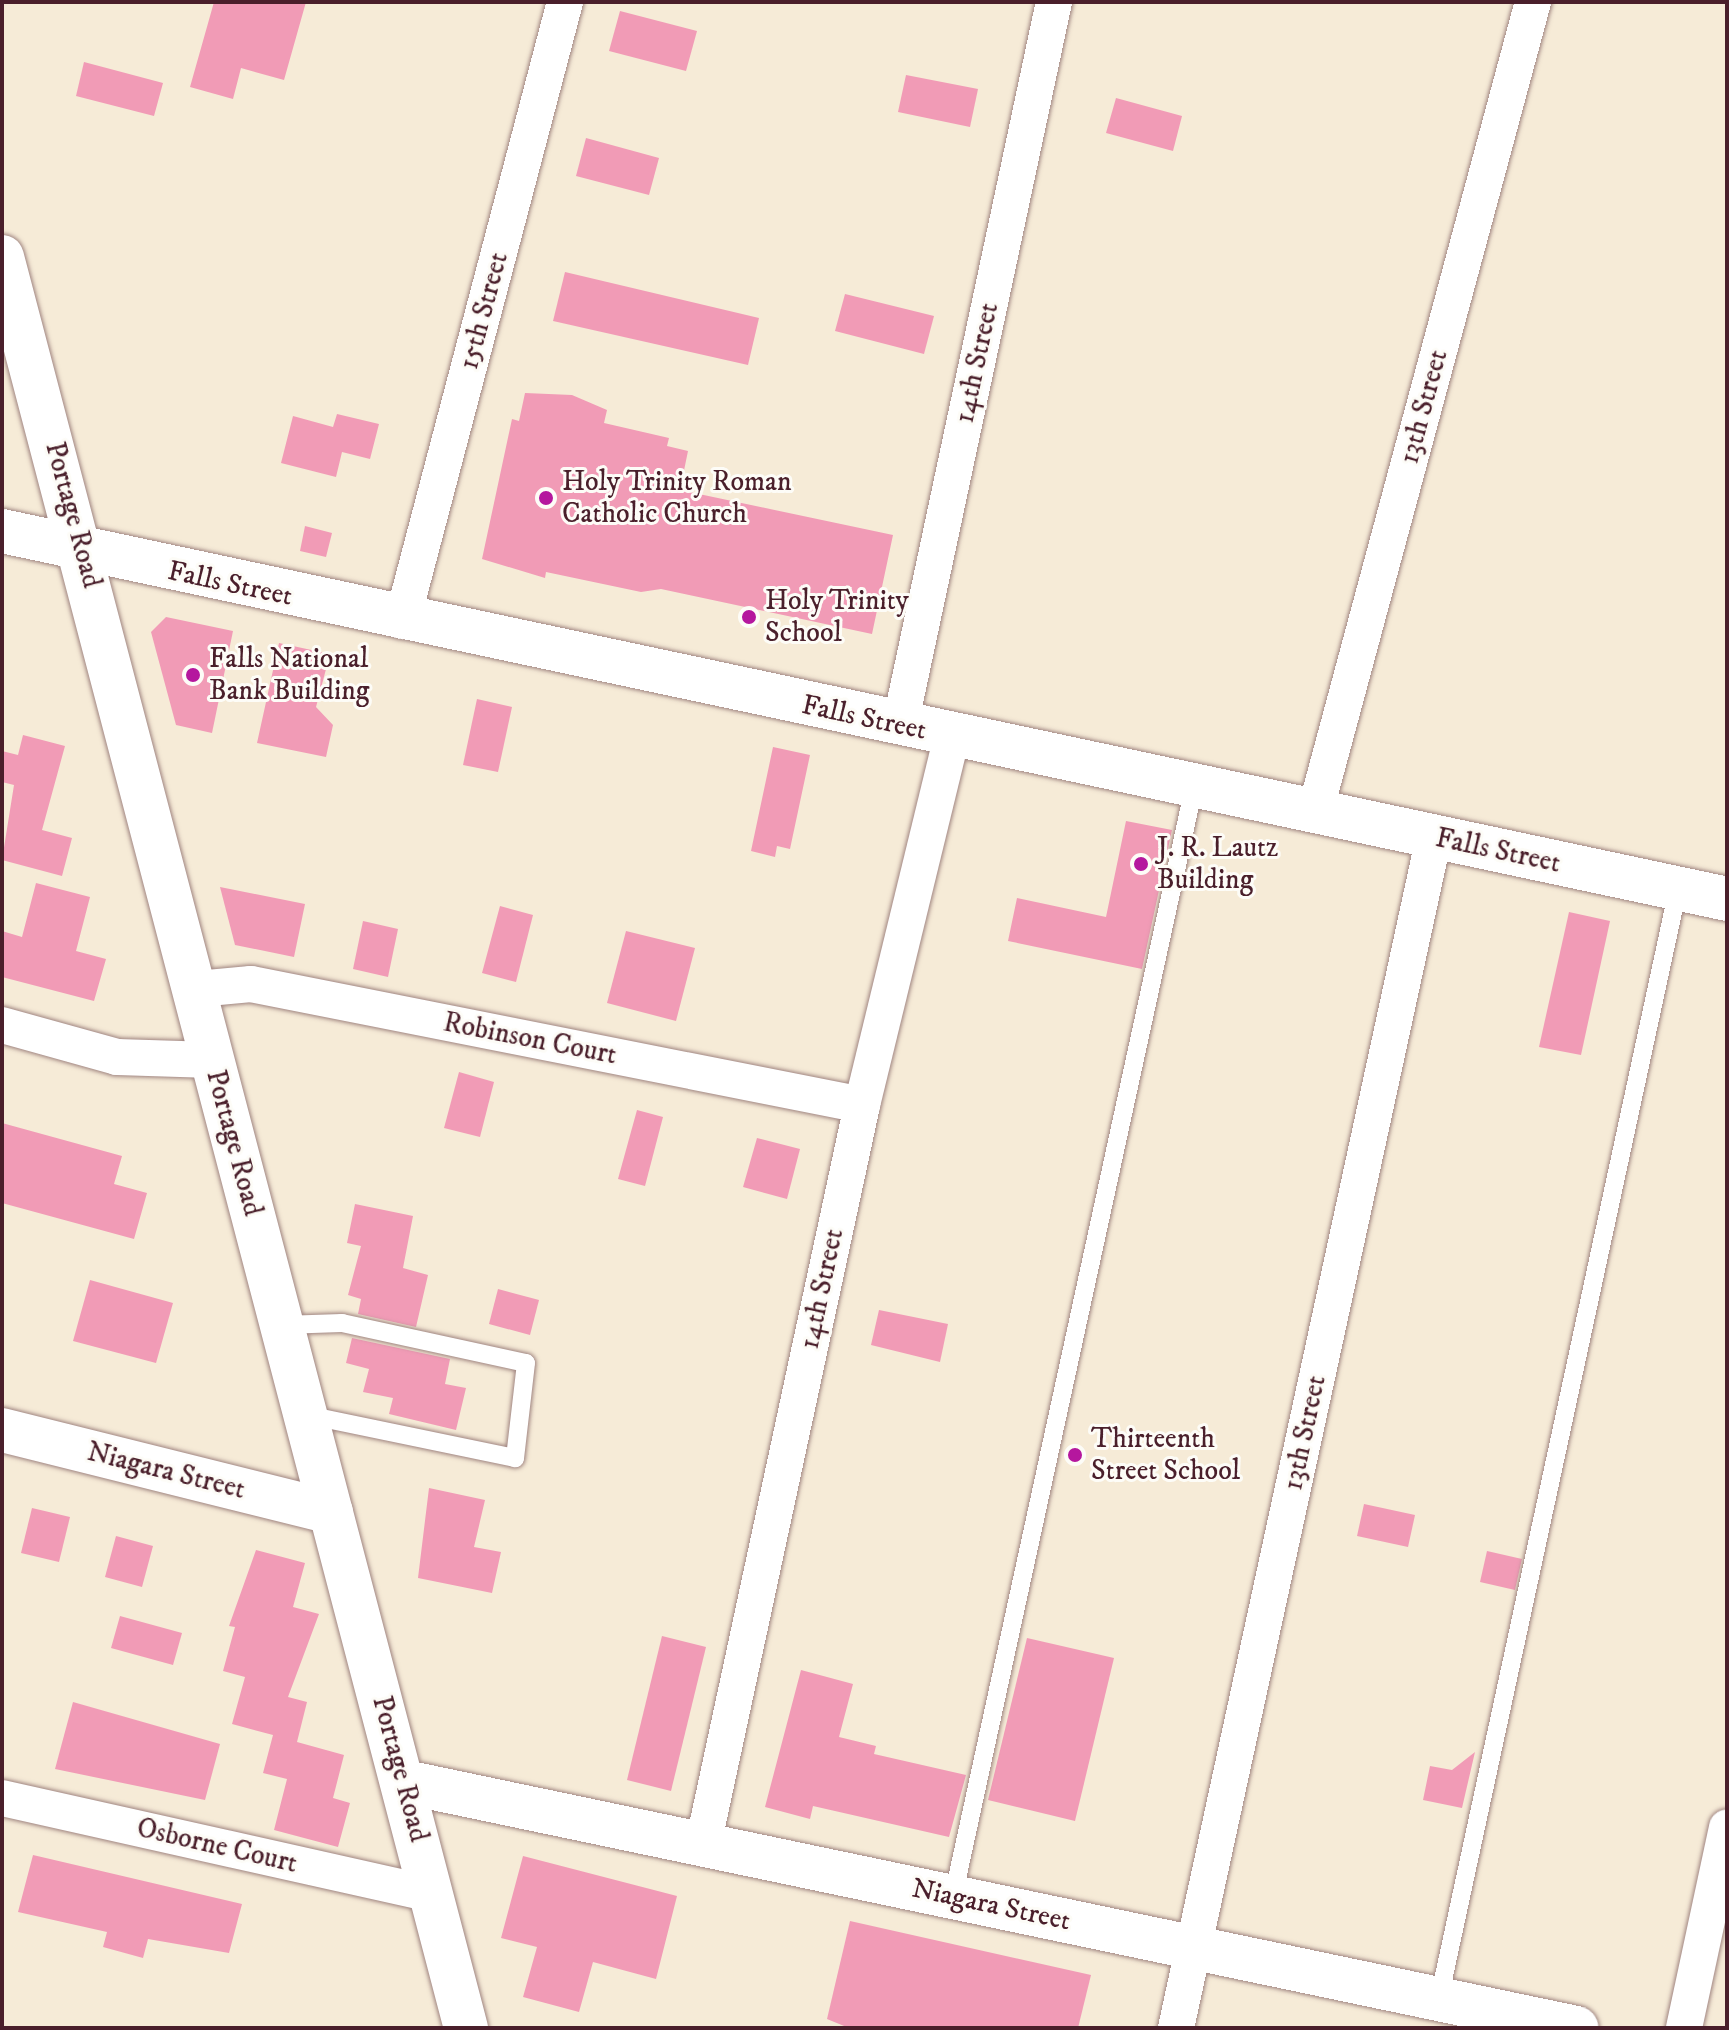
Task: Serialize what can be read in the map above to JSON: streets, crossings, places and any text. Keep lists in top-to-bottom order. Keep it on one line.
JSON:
{"streets":{"street":["15th Street","14th Street","13th Street","Portage Road","Falls Street","Robinson Court","Niagara Street","Osborne Court"]},"crossings":[["15th Street","Falls Street"],["14th Street","Falls Street"],["14th Street","Robinson Court"],["14th Street","Niagara Street"],["13th Street","Falls Street"],["13th Street","Niagara Street"],["Portage Road","Falls Street"],["Portage Road","Robinson Court"],["Portage Road","Niagara Street"],["Portage Road","Osborne Court"]],"places":["Holy Trinity Roman Catholic Church","Holy Trinity School","Falls National Bank Building","J. R. Lautz Building","Thirteenth Street School"]}
